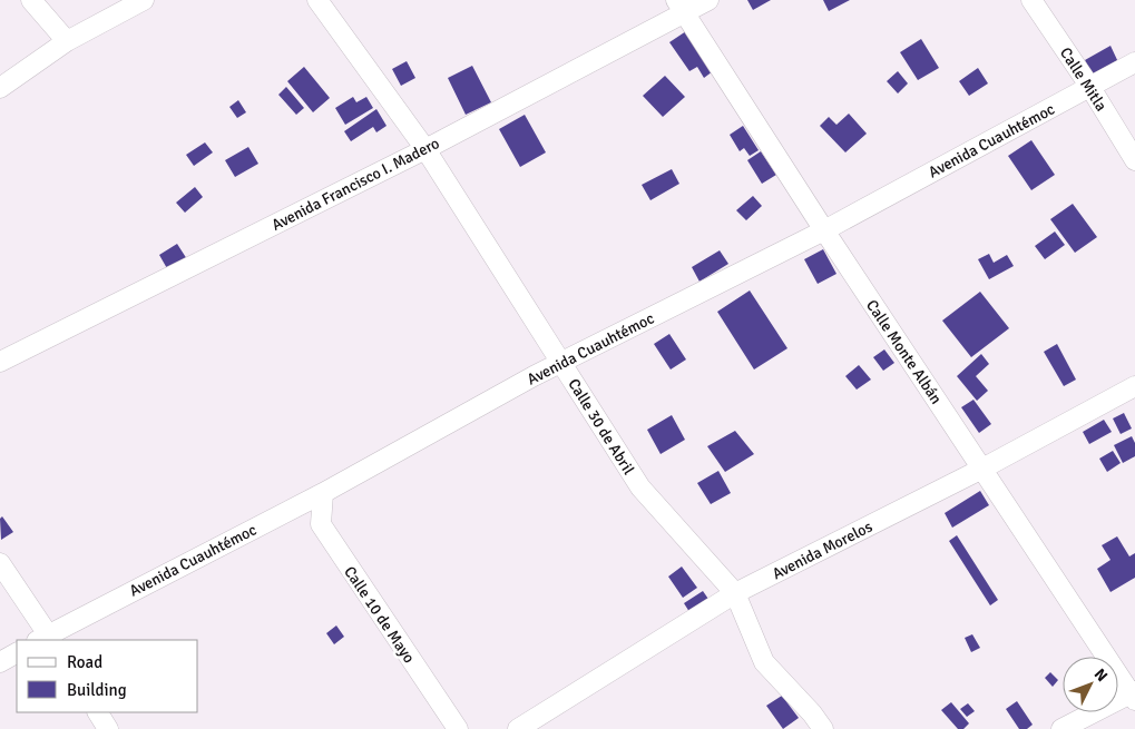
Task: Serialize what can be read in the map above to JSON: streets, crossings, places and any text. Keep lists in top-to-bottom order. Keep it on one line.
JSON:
{"streets":{"street":["Calle Mitla","Avenida Cuauhtémoc","Avenida Francisco I. Madero","Calle Monte Albán","Calle 30 de Abril","Avenida Morelos","Calle 10 de Mayo"]},"crossings":[["Calle Mitla","Avenida Cuauhtémoc"],["Avenida Cuauhtémoc","Calle Monte Albán"],["Avenida Cuauhtémoc","Calle 30 de Abril"],["Avenida Cuauhtémoc","Calle 10 de Mayo"],["Avenida Francisco I. Madero","Calle Monte Albán"],["Avenida Francisco I. Madero","Calle 30 de Abril"],["Calle Monte Albán","Avenida Morelos"],["Calle 30 de Abril","Avenida Morelos"]],"legend":["Road","Building"],"north":"top right"}
